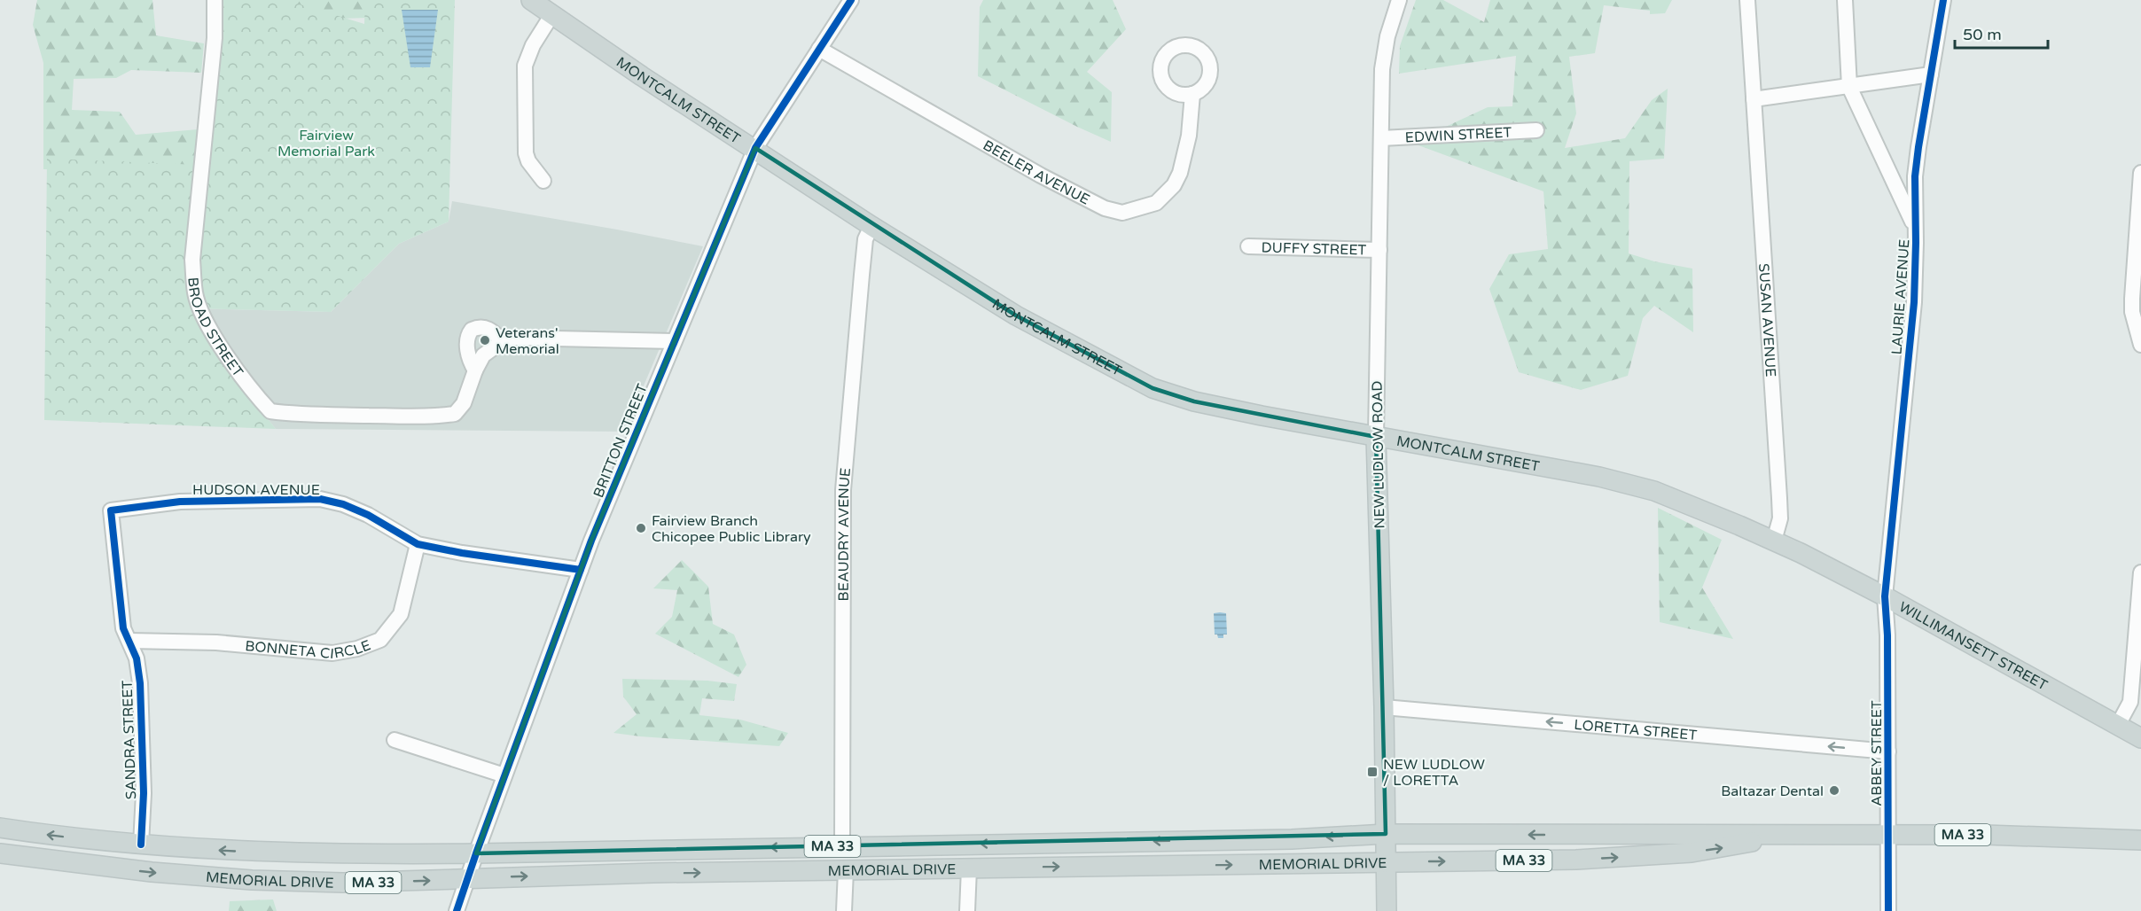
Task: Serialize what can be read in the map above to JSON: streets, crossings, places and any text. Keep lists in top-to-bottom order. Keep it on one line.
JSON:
{"streets":{"main road":["MONTCALM STREET","NEW LUDLOW ROAD","WILLIMANSETT STREET","MA 33","MEMORIAL DRIVE"],"street":["EDWIN STREET","BEELER AVENUE","DUFFY STREET","LAURIE AVENUE","SUSAN AVENUE","BROAD STREET","BRITTON STREET","HUDSON AVENUE","BEAUDRY AVENUE","BONNETA CIRCLE","LORETTA STREET","SANDRA STREET","ABBEY STREET"]},"crossings":[["MONTCALM STREET","BRITTON STREET"],["MONTCALM STREET","NEW LUDLOW ROAD"],["MONTCALM STREET","BEAUDRY AVENUE"],["MONTCALM STREET","WILLIMANSETT STREET"],["EDWIN STREET","NEW LUDLOW ROAD"],["BEELER AVENUE","BRITTON STREET"],["DUFFY STREET","NEW LUDLOW ROAD"],["LAURIE AVENUE","WILLIMANSETT STREET"],["LAURIE AVENUE","ABBEY STREET"],["SUSAN AVENUE","WILLIMANSETT STREET"],["BRITTON STREET","HUDSON AVENUE"],["BRITTON STREET","MEMORIAL DRIVE"],["NEW LUDLOW ROAD","LORETTA STREET"],["NEW LUDLOW ROAD","MEMORIAL DRIVE"],["HUDSON AVENUE","BONNETA CIRCLE"],["HUDSON AVENUE","SANDRA STREET"],["BEAUDRY AVENUE","MEMORIAL DRIVE"],["BONNETA CIRCLE","SANDRA STREET"],["WILLIMANSETT STREET","ABBEY STREET"],["LORETTA STREET","ABBEY STREET"],["SANDRA STREET","MEMORIAL DRIVE"],["ABBEY STREET","MEMORIAL DRIVE"]],"one_way":["LORETTA STREET"],"parks":["Fairview Memorial Park"],"places":{"other":["Veterans' Memorial","Fairview Branch Chicopee Public Library","Baltazar Dental"],"transit":["NEW LUDLOW / LORETTA"]},"scale_bar":"50 m"}
